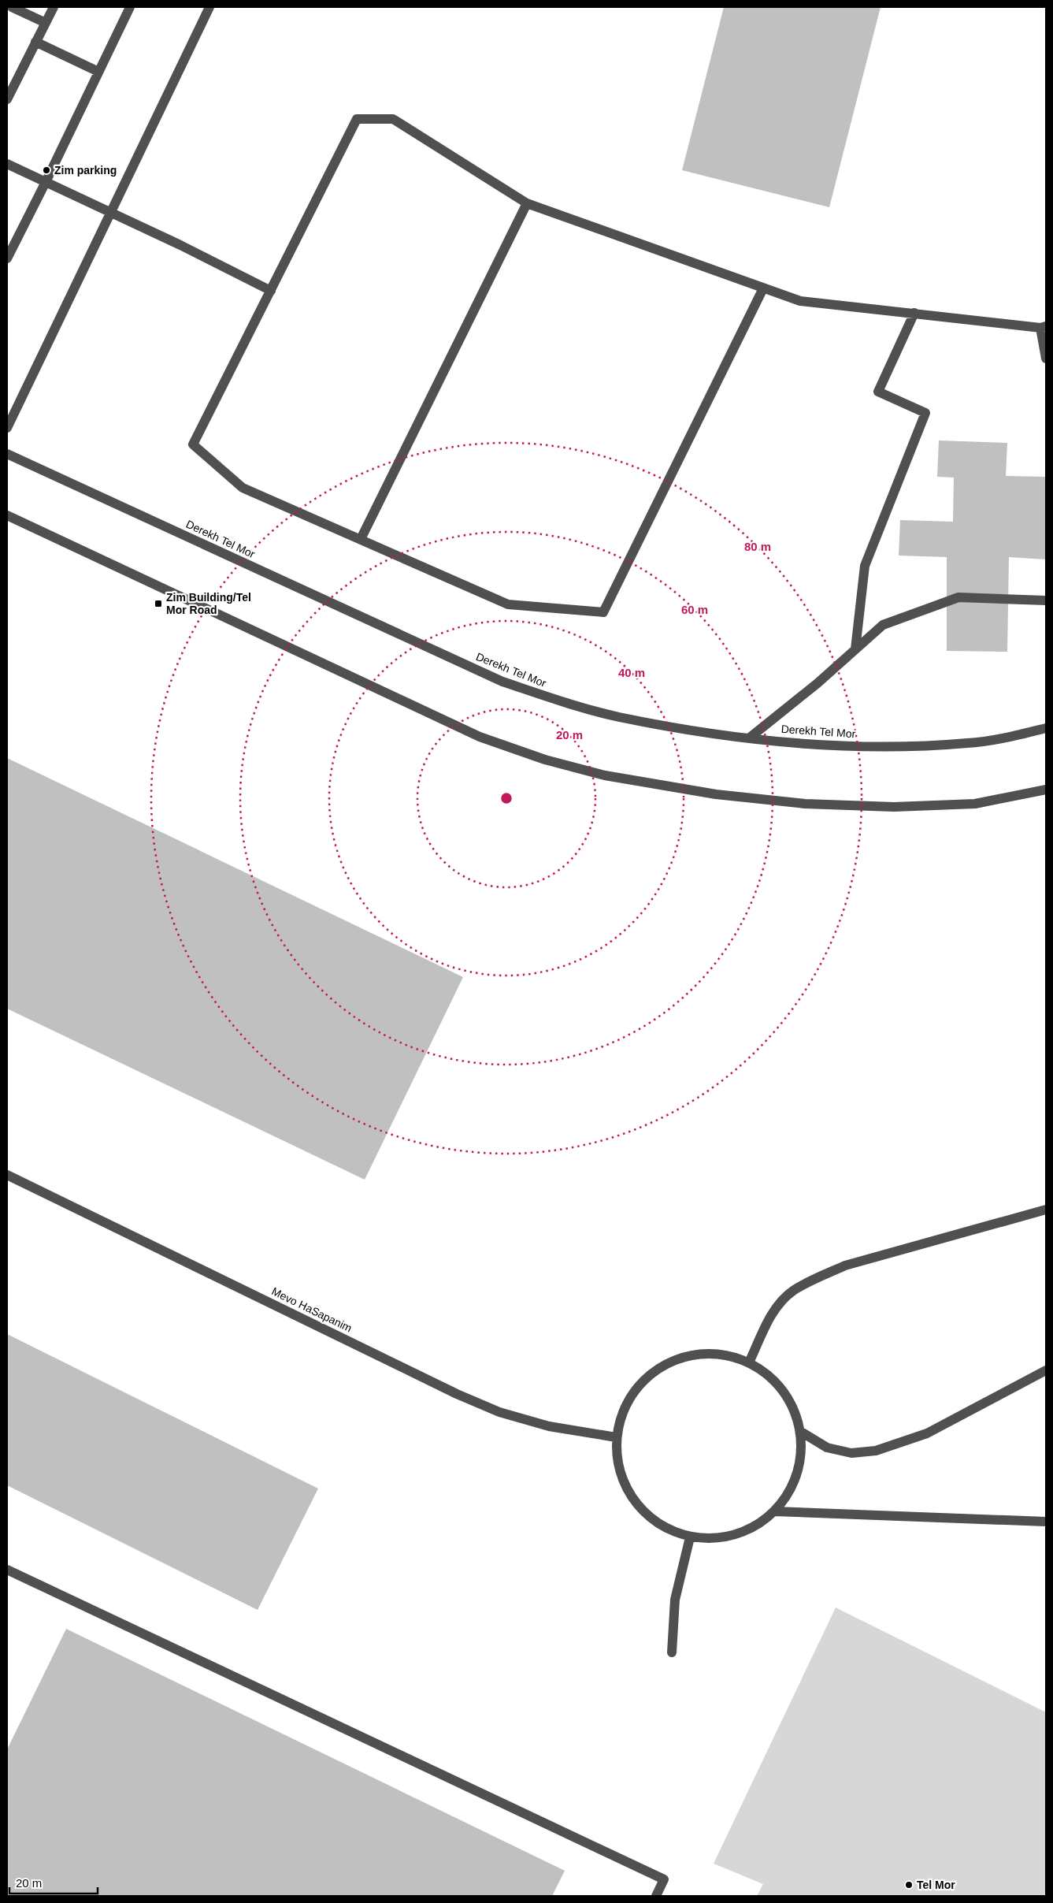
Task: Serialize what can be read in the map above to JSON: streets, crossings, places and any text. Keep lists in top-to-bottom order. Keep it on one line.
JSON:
{"streets":{"street":["Derekh Tel Mor","Mevo HaSapanim"]},"places":{"other":["Zim parking","Tel Mor"],"transit":["Zim Building/Tel Mor Road"]},"scale_bar":"20 m","rings":["80 m","60 m","40 m","20 m"]}
